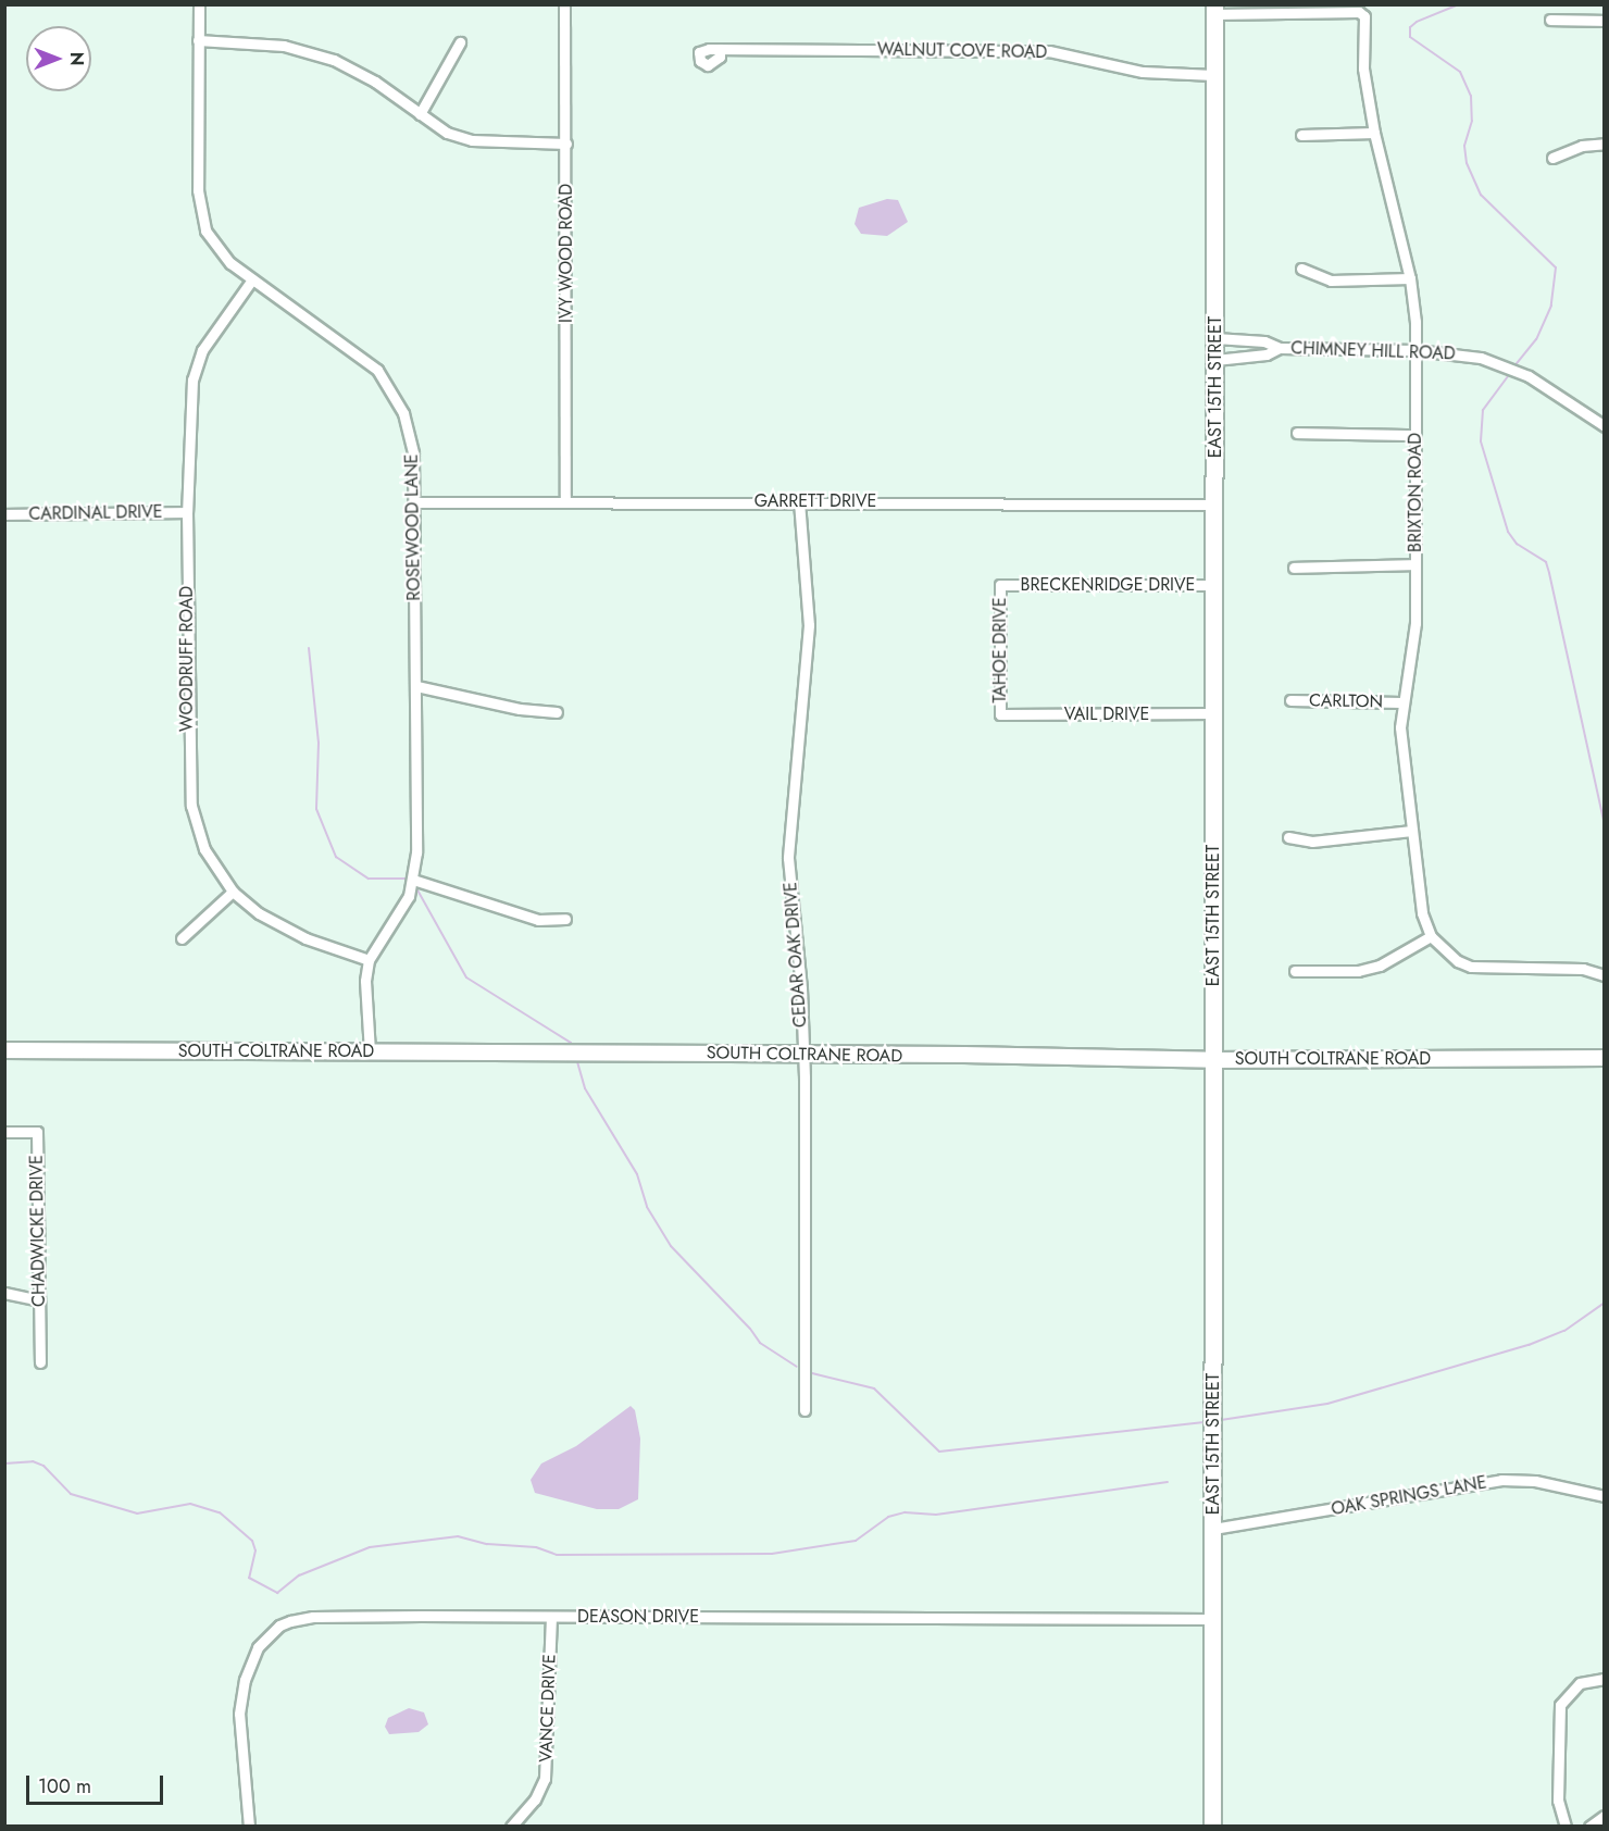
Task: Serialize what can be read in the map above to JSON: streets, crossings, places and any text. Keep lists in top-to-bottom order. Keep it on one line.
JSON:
{"streets":{"main road":["EAST 15TH STREET","SOUTH COLTRANE ROAD"],"street":["WALNUT COVE ROAD","IVY WOOD ROAD","CHIMNEY HILL ROAD","BRIXTON ROAD","GARRETT DRIVE","CARDINAL DRIVE","ROSEWOOD LANE","BRECKENRIDGE DRIVE","TAHOE DRIVE","WOODRUFF ROAD","CARLTON","VAIL DRIVE","CEDAR OAK DRIVE","CHADWICKE DRIVE","OAK SPRINGS LANE","DEASON DRIVE","VANCE DRIVE"]},"crossings":[["WALNUT COVE ROAD","EAST 15TH STREET"],["IVY WOOD ROAD","GARRETT DRIVE"],["CHIMNEY HILL ROAD","BRIXTON ROAD"],["EAST 15TH STREET","BRIXTON ROAD"],["EAST 15TH STREET","GARRETT DRIVE"],["EAST 15TH STREET","BRECKENRIDGE DRIVE"],["EAST 15TH STREET","VAIL DRIVE"],["EAST 15TH STREET","SOUTH COLTRANE ROAD"],["EAST 15TH STREET","OAK SPRINGS LANE"],["EAST 15TH STREET","DEASON DRIVE"],["BRIXTON ROAD","CARLTON"],["GARRETT DRIVE","ROSEWOOD LANE"],["GARRETT DRIVE","CEDAR OAK DRIVE"],["CARDINAL DRIVE","WOODRUFF ROAD"],["ROSEWOOD LANE","WOODRUFF ROAD"],["BRECKENRIDGE DRIVE","TAHOE DRIVE"],["TAHOE DRIVE","VAIL DRIVE"],["CEDAR OAK DRIVE","SOUTH COLTRANE ROAD"],["DEASON DRIVE","VANCE DRIVE"]],"scale_bar":"100 m","north":"right"}
